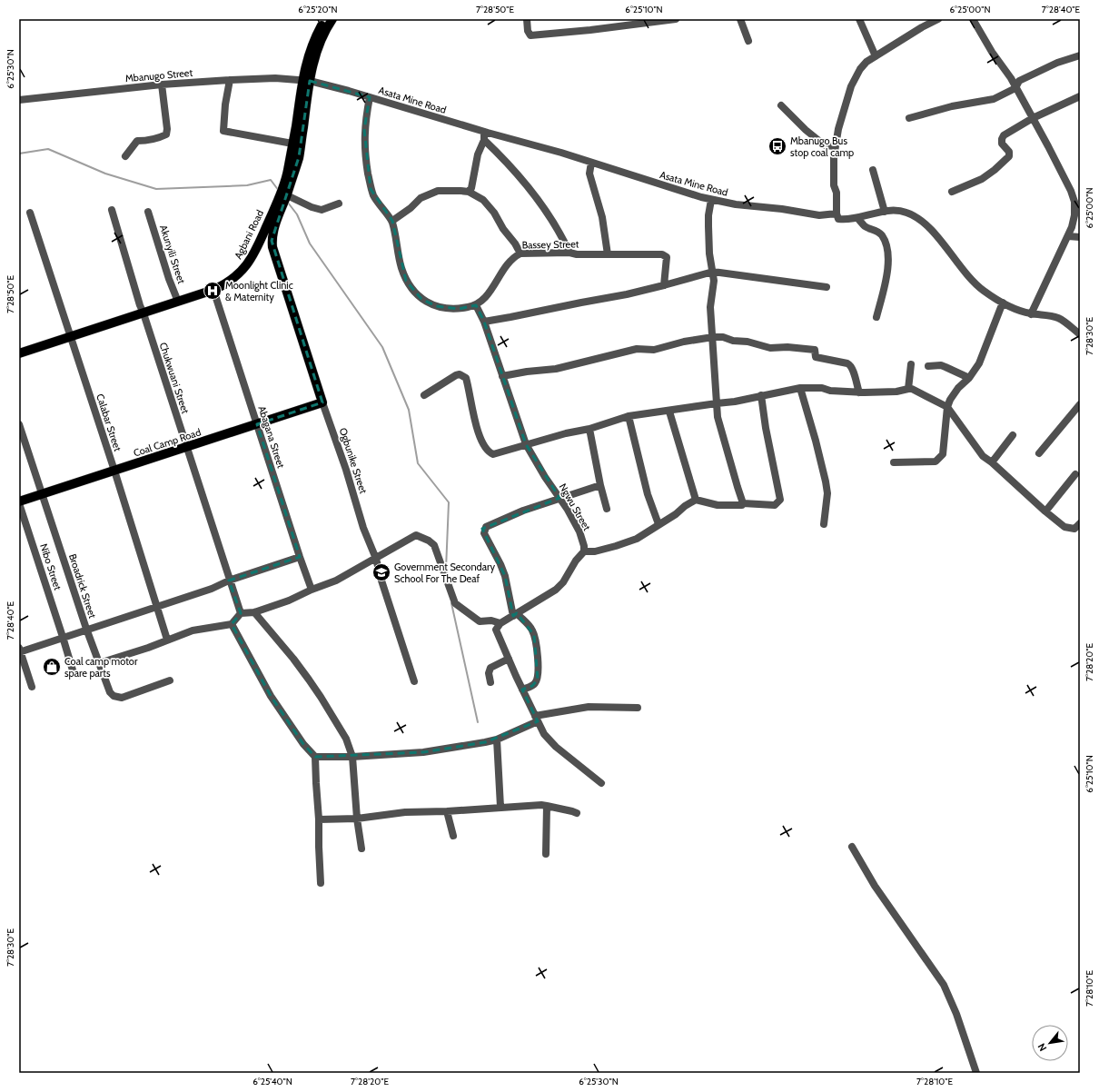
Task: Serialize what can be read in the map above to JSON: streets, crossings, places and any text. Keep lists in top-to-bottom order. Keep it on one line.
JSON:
{"streets":{"main road":["Agbani Road","Coal Camp Road","Ogbunike Street"],"street":["Mbanugo Street","Asata Mine Road","Bassey Street","Akunyili Street","Chukwuani Street","Calabar Street","Abagana Street","Ngwu Street","Nibo Street","Broadrick Street"]},"crossings":[["Mbanugo Street","Asata Mine Road"],["Mbanugo Street","Agbani Road"],["Asata Mine Road","Agbani Road"],["Agbani Road","Akunyili Street"],["Agbani Road","Chukwuani Street"],["Agbani Road","Calabar Street"],["Agbani Road","Abagana Street"],["Agbani Road","Ogbunike Street"],["Bassey Street","Ngwu Street"],["Chukwuani Street","Coal Camp Road"],["Calabar Street","Coal Camp Road"],["Abagana Street","Coal Camp Road"],["Coal Camp Road","Ogbunike Street"],["Coal Camp Road","Nibo Street"],["Coal Camp Road","Broadrick Street"]],"places":{"bus stop":["Mbanugo Bus stop coal camp"],"hospital":["Moonlight Clinic & Maternity"],"school or university":["Government Secondary School For The Deaf"],"shop":["Coal camp motor spare parts"]},"north":"bottom left","coordinates":["6°25'20\"N","7°28'50\"E","6°25'10\"N","6°25'00\"N","7°28'40\"E","6°25'30\"N","7°28'30\"E","7°28'20\"E","7°28'10\"E","6°25'40\"N"]}
